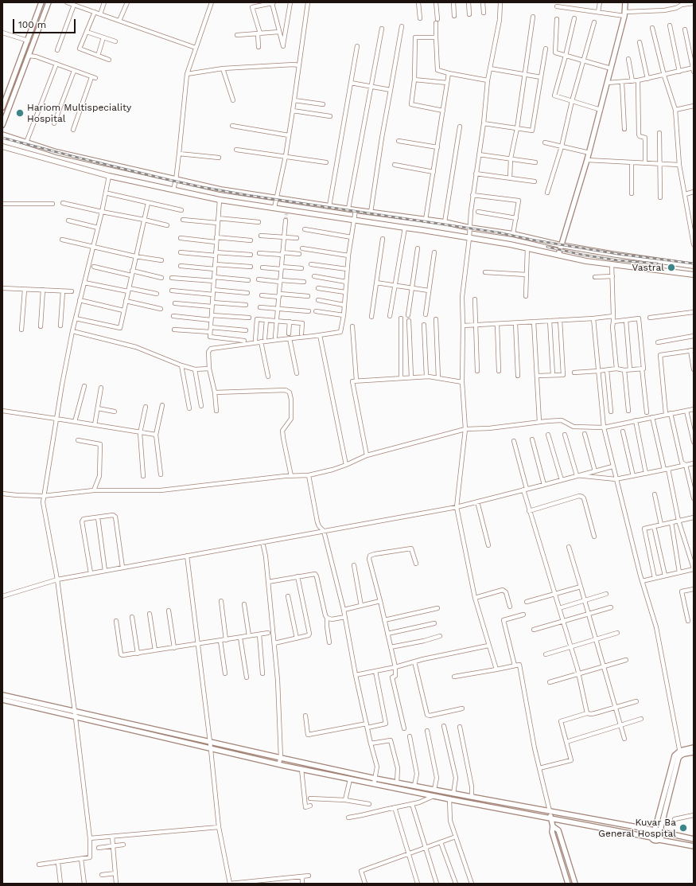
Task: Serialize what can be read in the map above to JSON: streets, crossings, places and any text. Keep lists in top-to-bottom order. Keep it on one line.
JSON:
{"places":["Hariom Multispeciality Hospital","Vastral","Kuvar Ba General Hospital"],"scale_bar":"100 m"}
